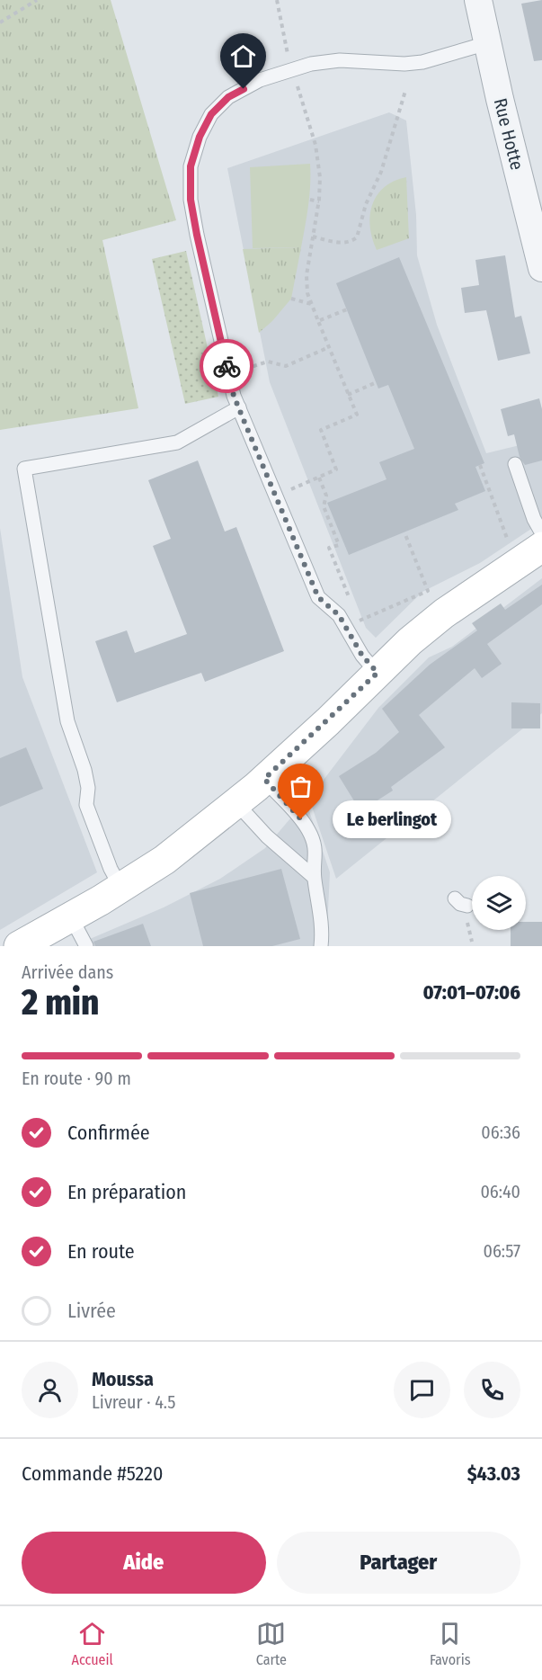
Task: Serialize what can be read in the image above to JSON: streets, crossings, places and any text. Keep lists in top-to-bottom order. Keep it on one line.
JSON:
{"streets":{"street":["Rue Hotte"]},"places":["Le berlingot"],"page":{"bubble":"Le berlingot","heading":["2 min","Arrivée dans","07:01–07:06"],"panel":["Moussa","Livreur · 4.5","Commande #5220","$43.03"],"bar":"En route · 90 m","list":[["Confirmée","06:36"],["En préparation","06:40"],["En route","06:57"],"Livrée"],"buttons":["Aide","Partager"],"tabs":["Accueil","Carte","Favoris"]}}
